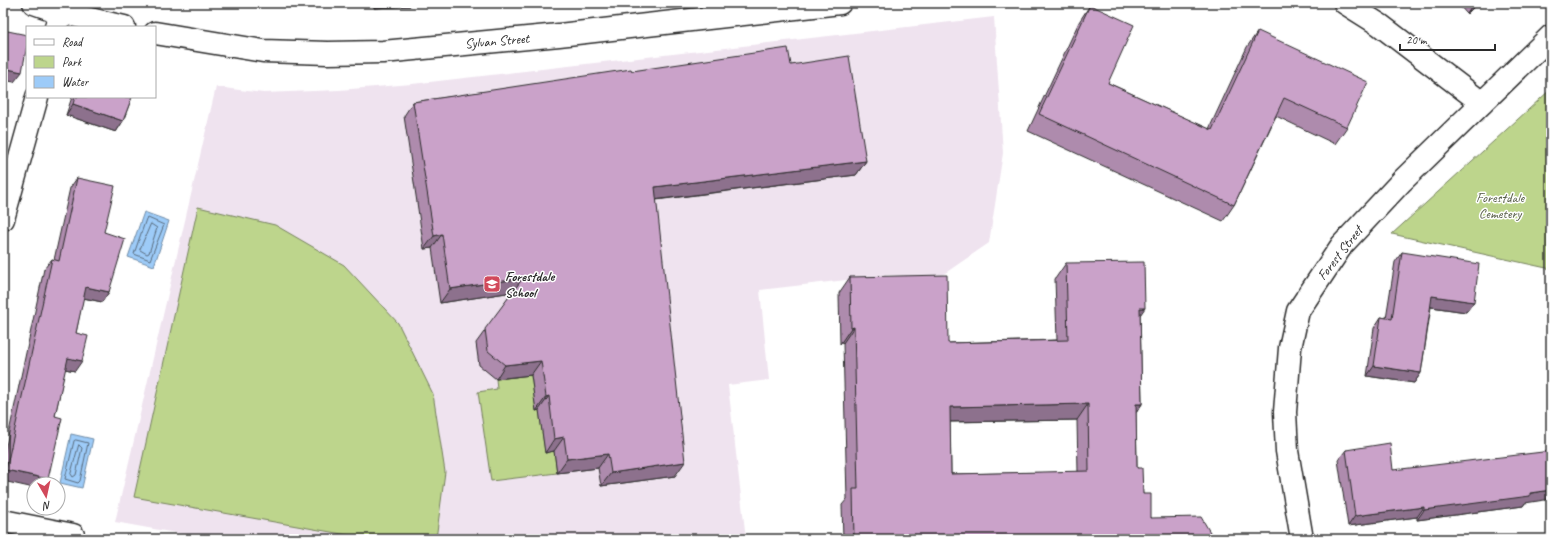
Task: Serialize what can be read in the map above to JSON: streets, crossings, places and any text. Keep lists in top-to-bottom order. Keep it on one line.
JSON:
{"streets":{"street":["Sylvan Street","Forest Street"]},"parks":["Forestdale Cemetery"],"places":{"school or university":["Forestdale School"]},"legend":["Road","Park","Water"],"scale_bar":"20 m","north":"bottom"}
